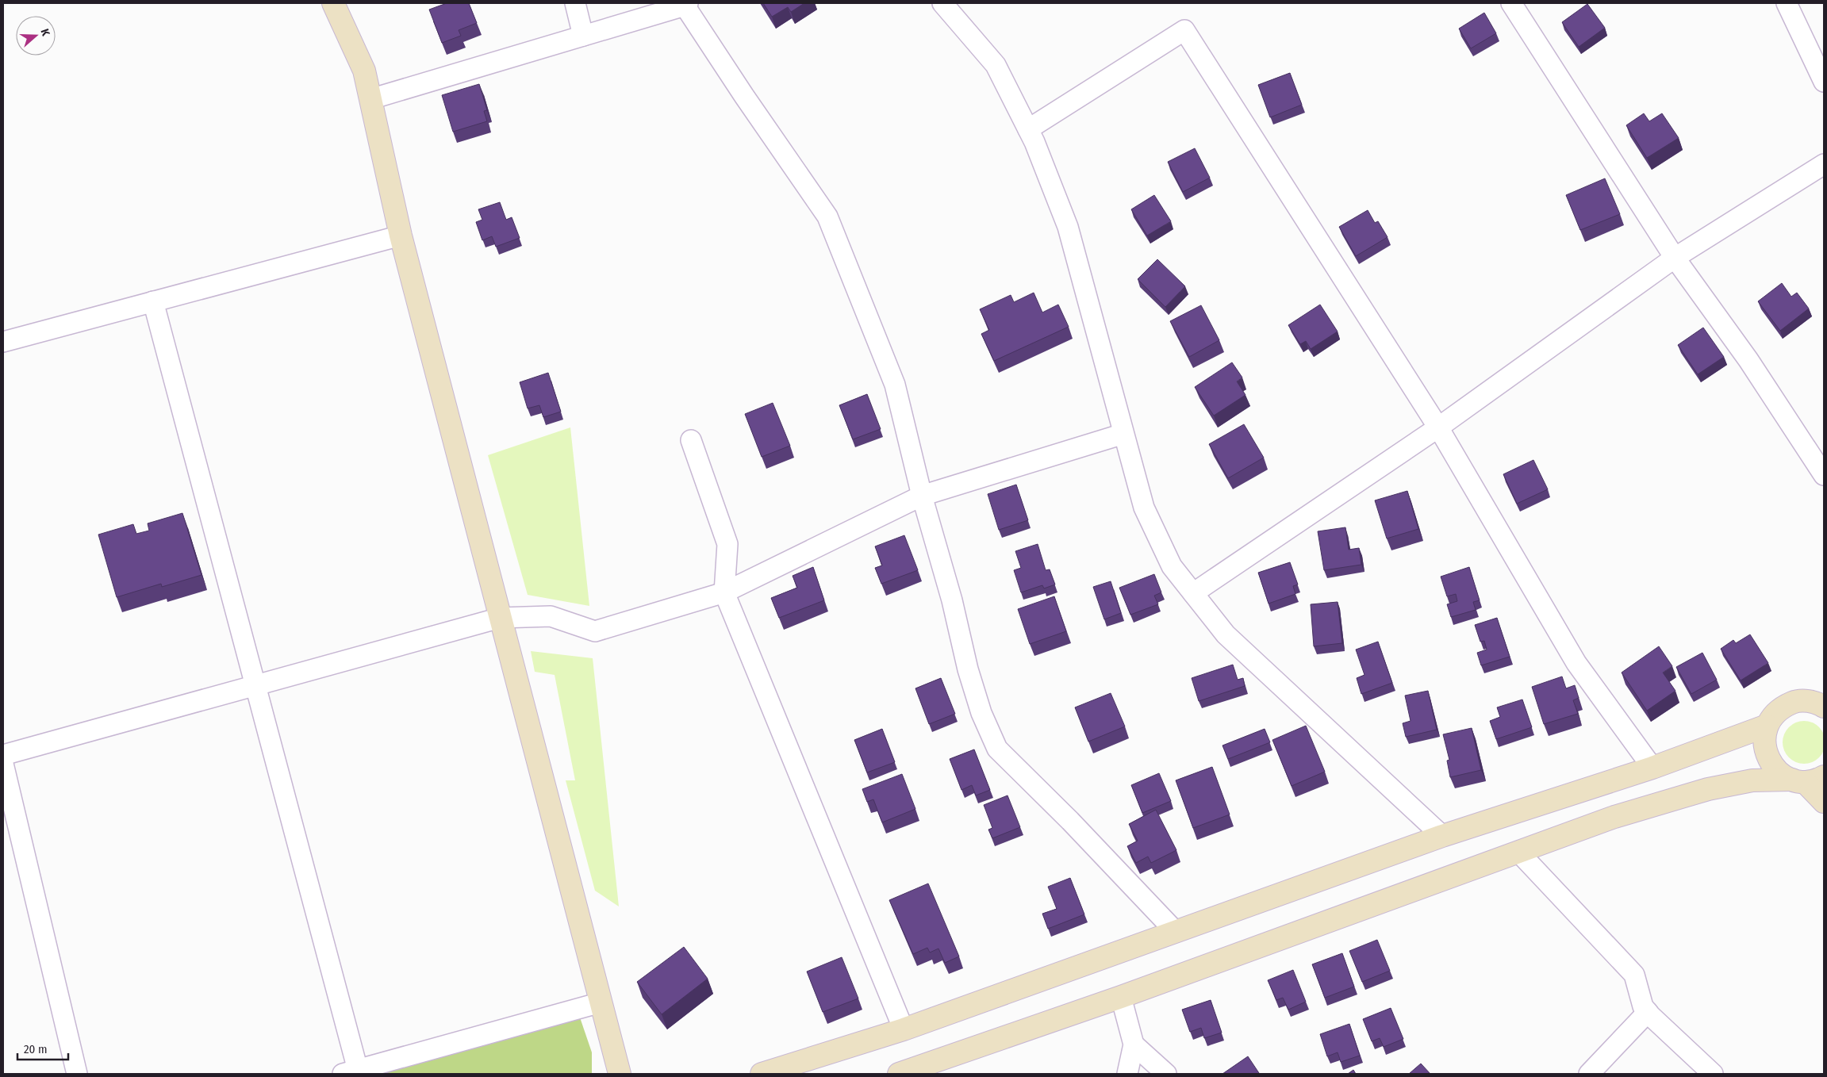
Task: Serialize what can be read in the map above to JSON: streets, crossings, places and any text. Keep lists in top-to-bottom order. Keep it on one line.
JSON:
{"scale_bar":"20 m","north":"right"}
